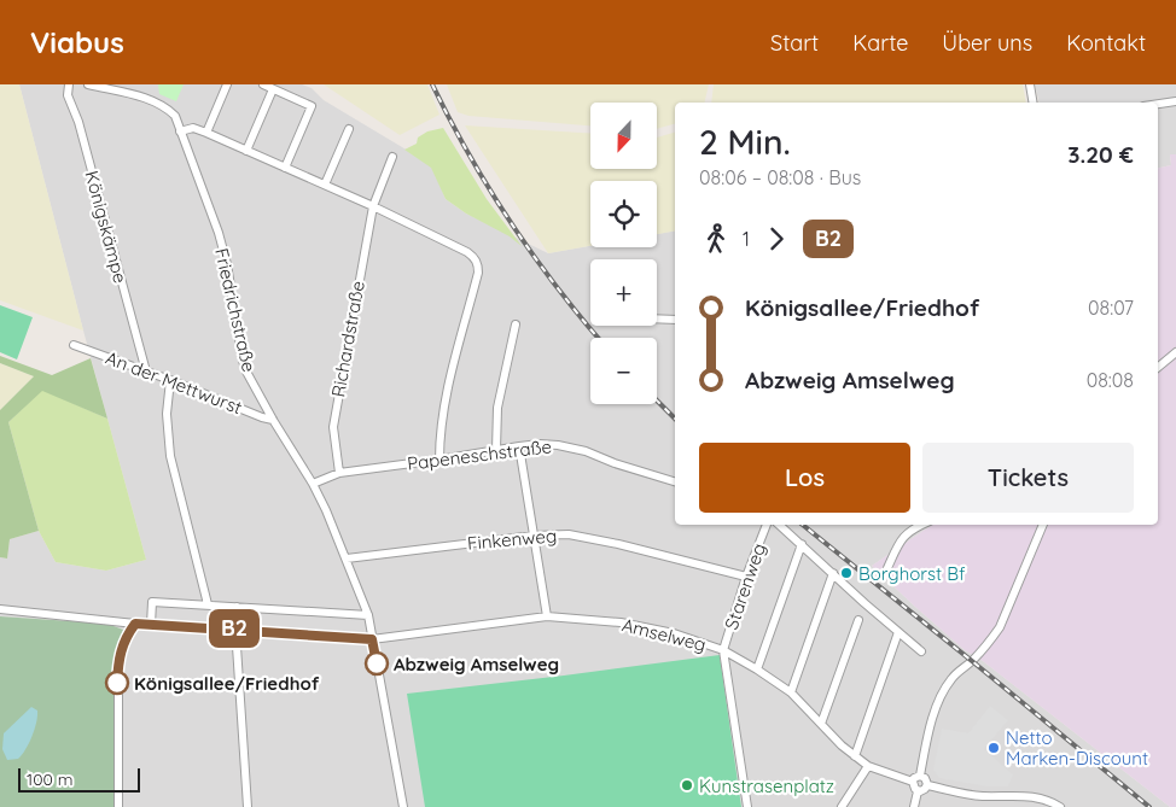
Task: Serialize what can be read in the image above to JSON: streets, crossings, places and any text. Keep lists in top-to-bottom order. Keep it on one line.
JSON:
{"streets":{"street":["Königskämpe","Friedrichstraße","Richardstraße","An der Mettwurst","Papeneschstraße","Finkenweg","Starenweg","Amselweg"]},"crossings":[["Königskämpe","An der Mettwurst"],["Friedrichstraße","An der Mettwurst"],["Friedrichstraße","Papeneschstraße"],["Friedrichstraße","Finkenweg"],["Friedrichstraße","Amselweg"],["Richardstraße","Papeneschstraße"],["Finkenweg","Starenweg"],["Starenweg","Amselweg"]],"places":["Borghorst Bf","Abzweig Amselweg","Königsallee/Friedhof","Netto Marken-Discount","Kunstrasenplatz"],"lines":["bus line B2"],"scale_bar":"100 m","north":"bottom","page":{"header":"Viabus","nav":["Start","Karte","Über uns","Kontakt"],"on_map":"B2","map_buttons":["+","−"],"heading":["2 Min.","08:06 – 08:08 · Bus","3.20 €"],"legs":["1","B2"],"list":[{"name":"Königsallee/Friedhof","value":"08:07"},{"name":"Abzweig Amselweg","value":"08:08"}],"buttons":["Los","Tickets"],"scale":"100 m"}}
